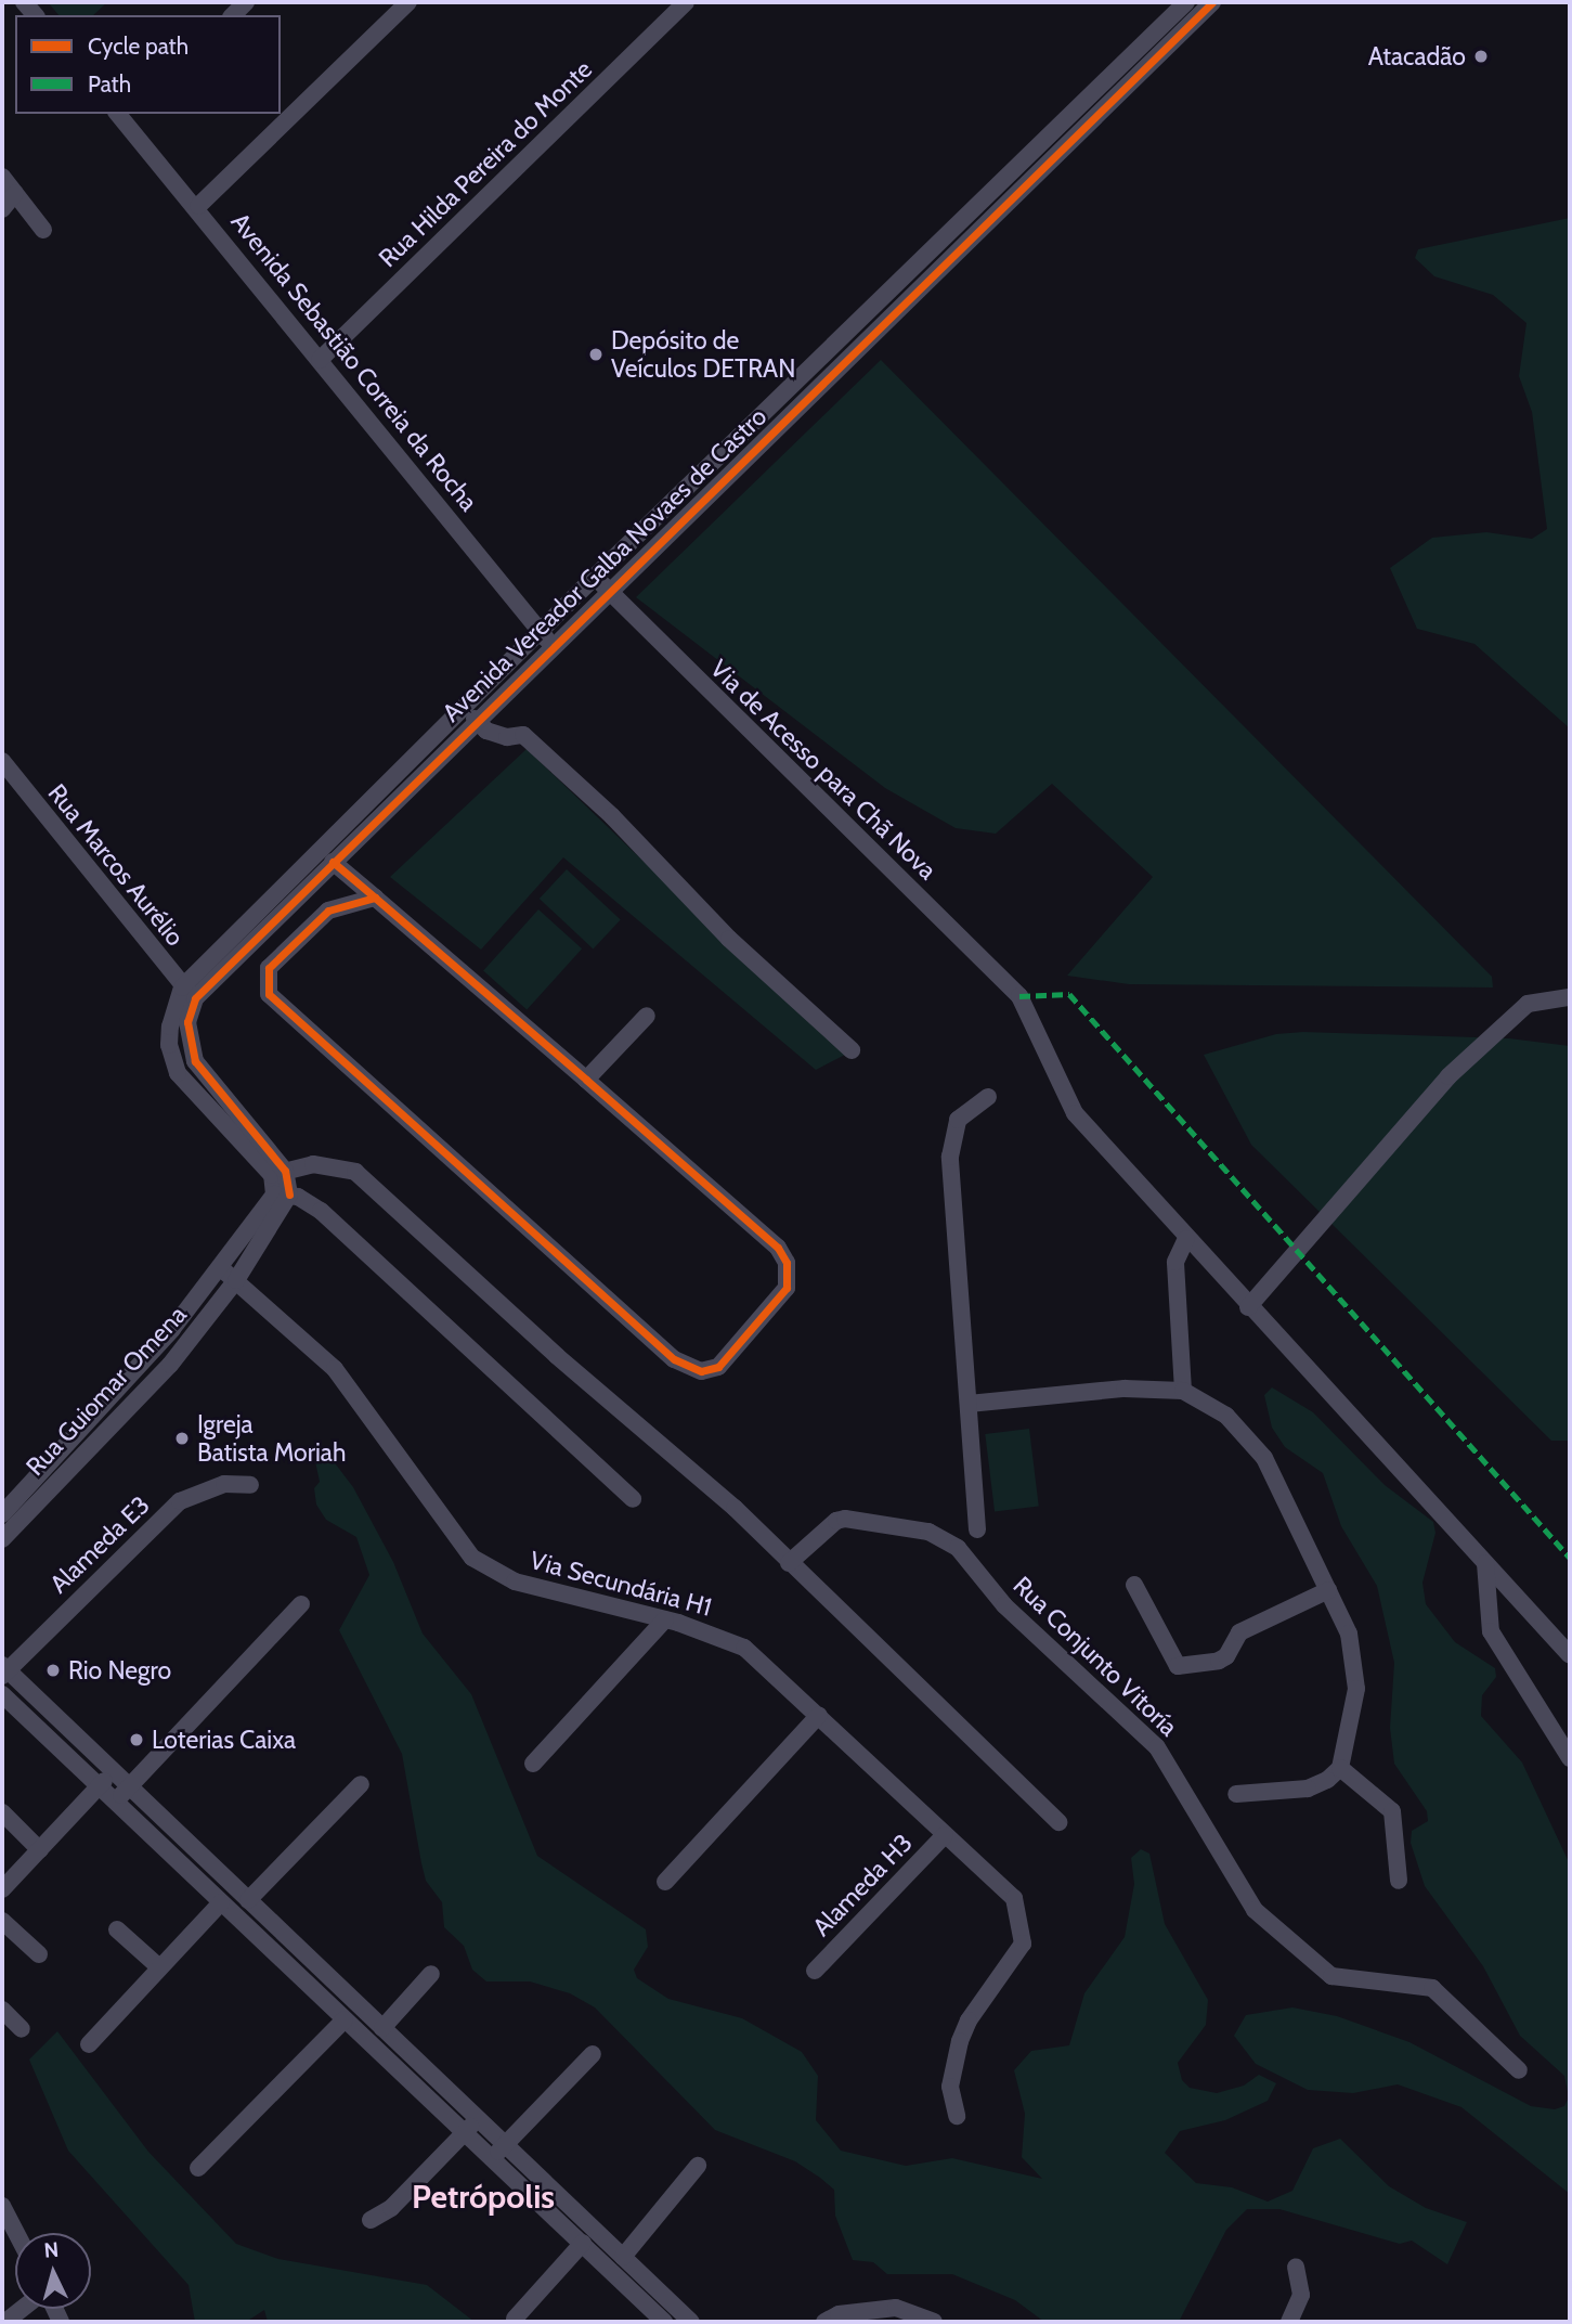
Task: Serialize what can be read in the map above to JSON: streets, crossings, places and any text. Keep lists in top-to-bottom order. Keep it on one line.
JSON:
{"streets":{"street":["Rua Hilda Pereira do Monte","Avenida Sebastião Correia da Rocha","Avenida Vereador Galba Novaes de Castro","Via de Acesso para Chã Nova","Rua Marcos Aurélio","Rua Guiomar Omena","Alameda E3","Via Secundária H1","Rua Conjunto Vitoría","Alameda H3"]},"crossings":[["Rua Hilda Pereira do Monte","Avenida Sebastião Correia da Rocha"],["Avenida Sebastião Correia da Rocha","Avenida Vereador Galba Novaes de Castro"],["Avenida Vereador Galba Novaes de Castro","Via de Acesso para Chã Nova"],["Avenida Vereador Galba Novaes de Castro","Rua Marcos Aurélio"],["Rua Guiomar Omena","Via Secundária H1"],["Via Secundária H1","Alameda H3"]],"districts":["Petrópolis"],"places":["Atacadão","Depósito de Veículos DETRAN","Igreja Batista Moriah","Rio Negro","Loterias Caixa"],"legend":["Cycle path","Path"],"north":"top"}
